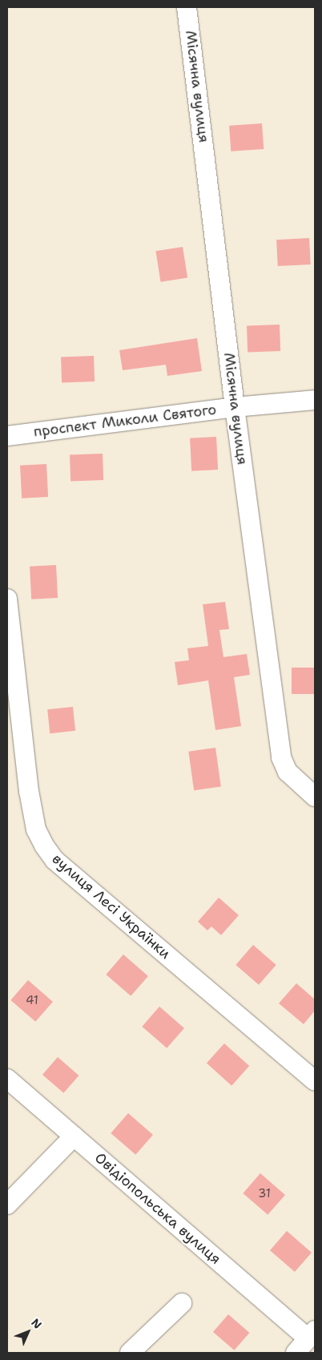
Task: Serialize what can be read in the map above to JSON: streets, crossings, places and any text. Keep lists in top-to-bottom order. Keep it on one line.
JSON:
{"streets":{"street":["Місячна вулиця","проспект Миколи Святого","вулиця Лесі Українки","Овідіопольська вулиця"]},"crossings":[["Місячна вулиця","проспект Миколи Святого"]],"house_numbers":["41","31"],"north":"top right"}
